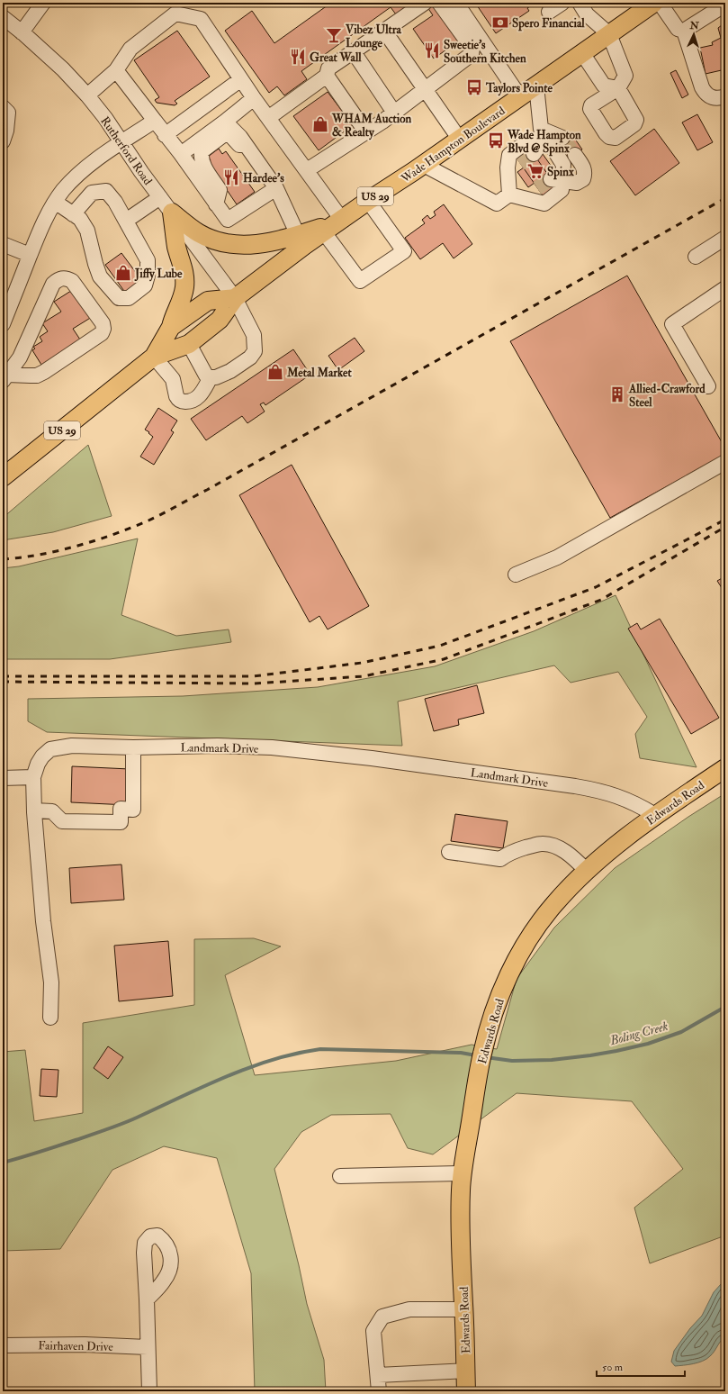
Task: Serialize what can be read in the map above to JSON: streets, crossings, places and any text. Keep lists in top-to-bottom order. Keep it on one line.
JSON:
{"streets":{"main road":["Wade Hampton Boulevard","US 29","Edwards Road"],"street":["Rutherford Road","Landmark Drive","Fairhaven Drive"]},"crossings":[["Wade Hampton Boulevard","Rutherford Road"],["Wade Hampton Boulevard","US 29"],["Rutherford Road","US 29"],["Landmark Drive","Edwards Road"]],"water":["Boling Creek"],"places":{"bank":["Spero Financial"],"bar":["Vibez Ultra Lounge"],"restaurant":["Sweetie's Southern Kitchen","Great Wall","Hardee's"],"bus stop":["Taylors Pointe","Wade Hampton Blvd @ Spinx"],"shop":["WHAM Auction & Realty","Jiffy Lube","Metal Market"],"supermarket":["Spinx"],"building":["Allied-Crawford Steel"]},"scale_bar":"50 m","north":"top"}
